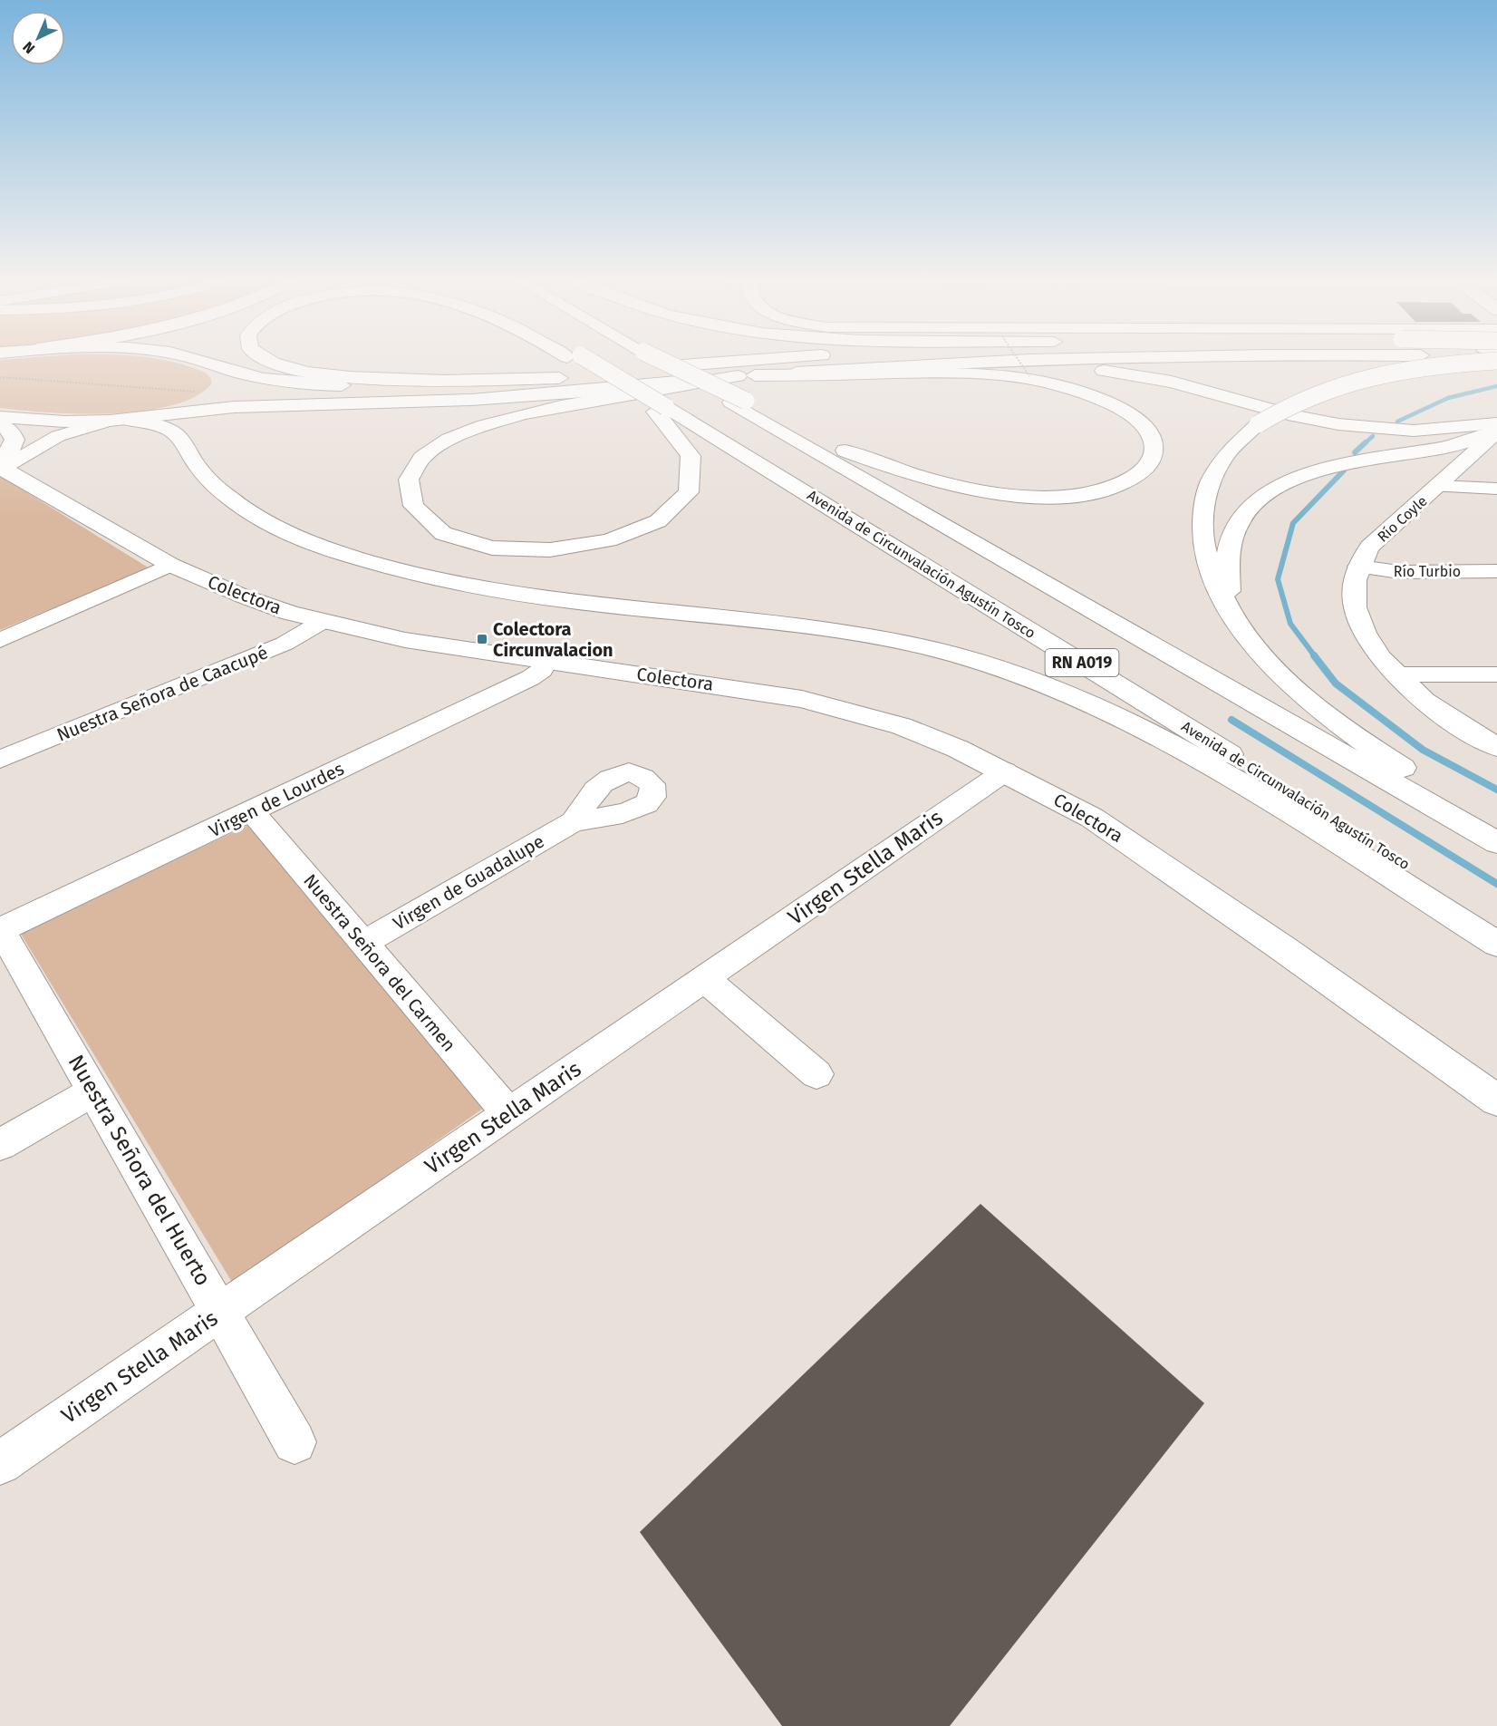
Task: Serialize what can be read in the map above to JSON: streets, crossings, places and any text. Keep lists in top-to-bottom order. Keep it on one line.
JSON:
{"streets":{"main road":["Río Coyle","Avenida de Circunvalación Agustín Tosco","Colectora","RN A019"],"street":["Río Turbio","Nuestra Señora de Caacupé","Virgen de Lourdes","Virgen Stella Maris","Virgen de Guadalupe","Nuestra Señora del Carmen","Nuestra Señora del Huerto"]},"crossings":[["Río Coyle","Río Turbio"],["Colectora","Nuestra Señora de Caacupé"],["Colectora","Virgen de Lourdes"],["Colectora","Virgen Stella Maris"],["Virgen de Lourdes","Nuestra Señora del Carmen"],["Virgen de Lourdes","Nuestra Señora del Huerto"],["Virgen Stella Maris","Nuestra Señora del Carmen"],["Virgen Stella Maris","Nuestra Señora del Huerto"],["Virgen de Guadalupe","Nuestra Señora del Carmen"]],"places":{"transit":["Colectora Circunvalacion"]},"north":"bottom left"}
